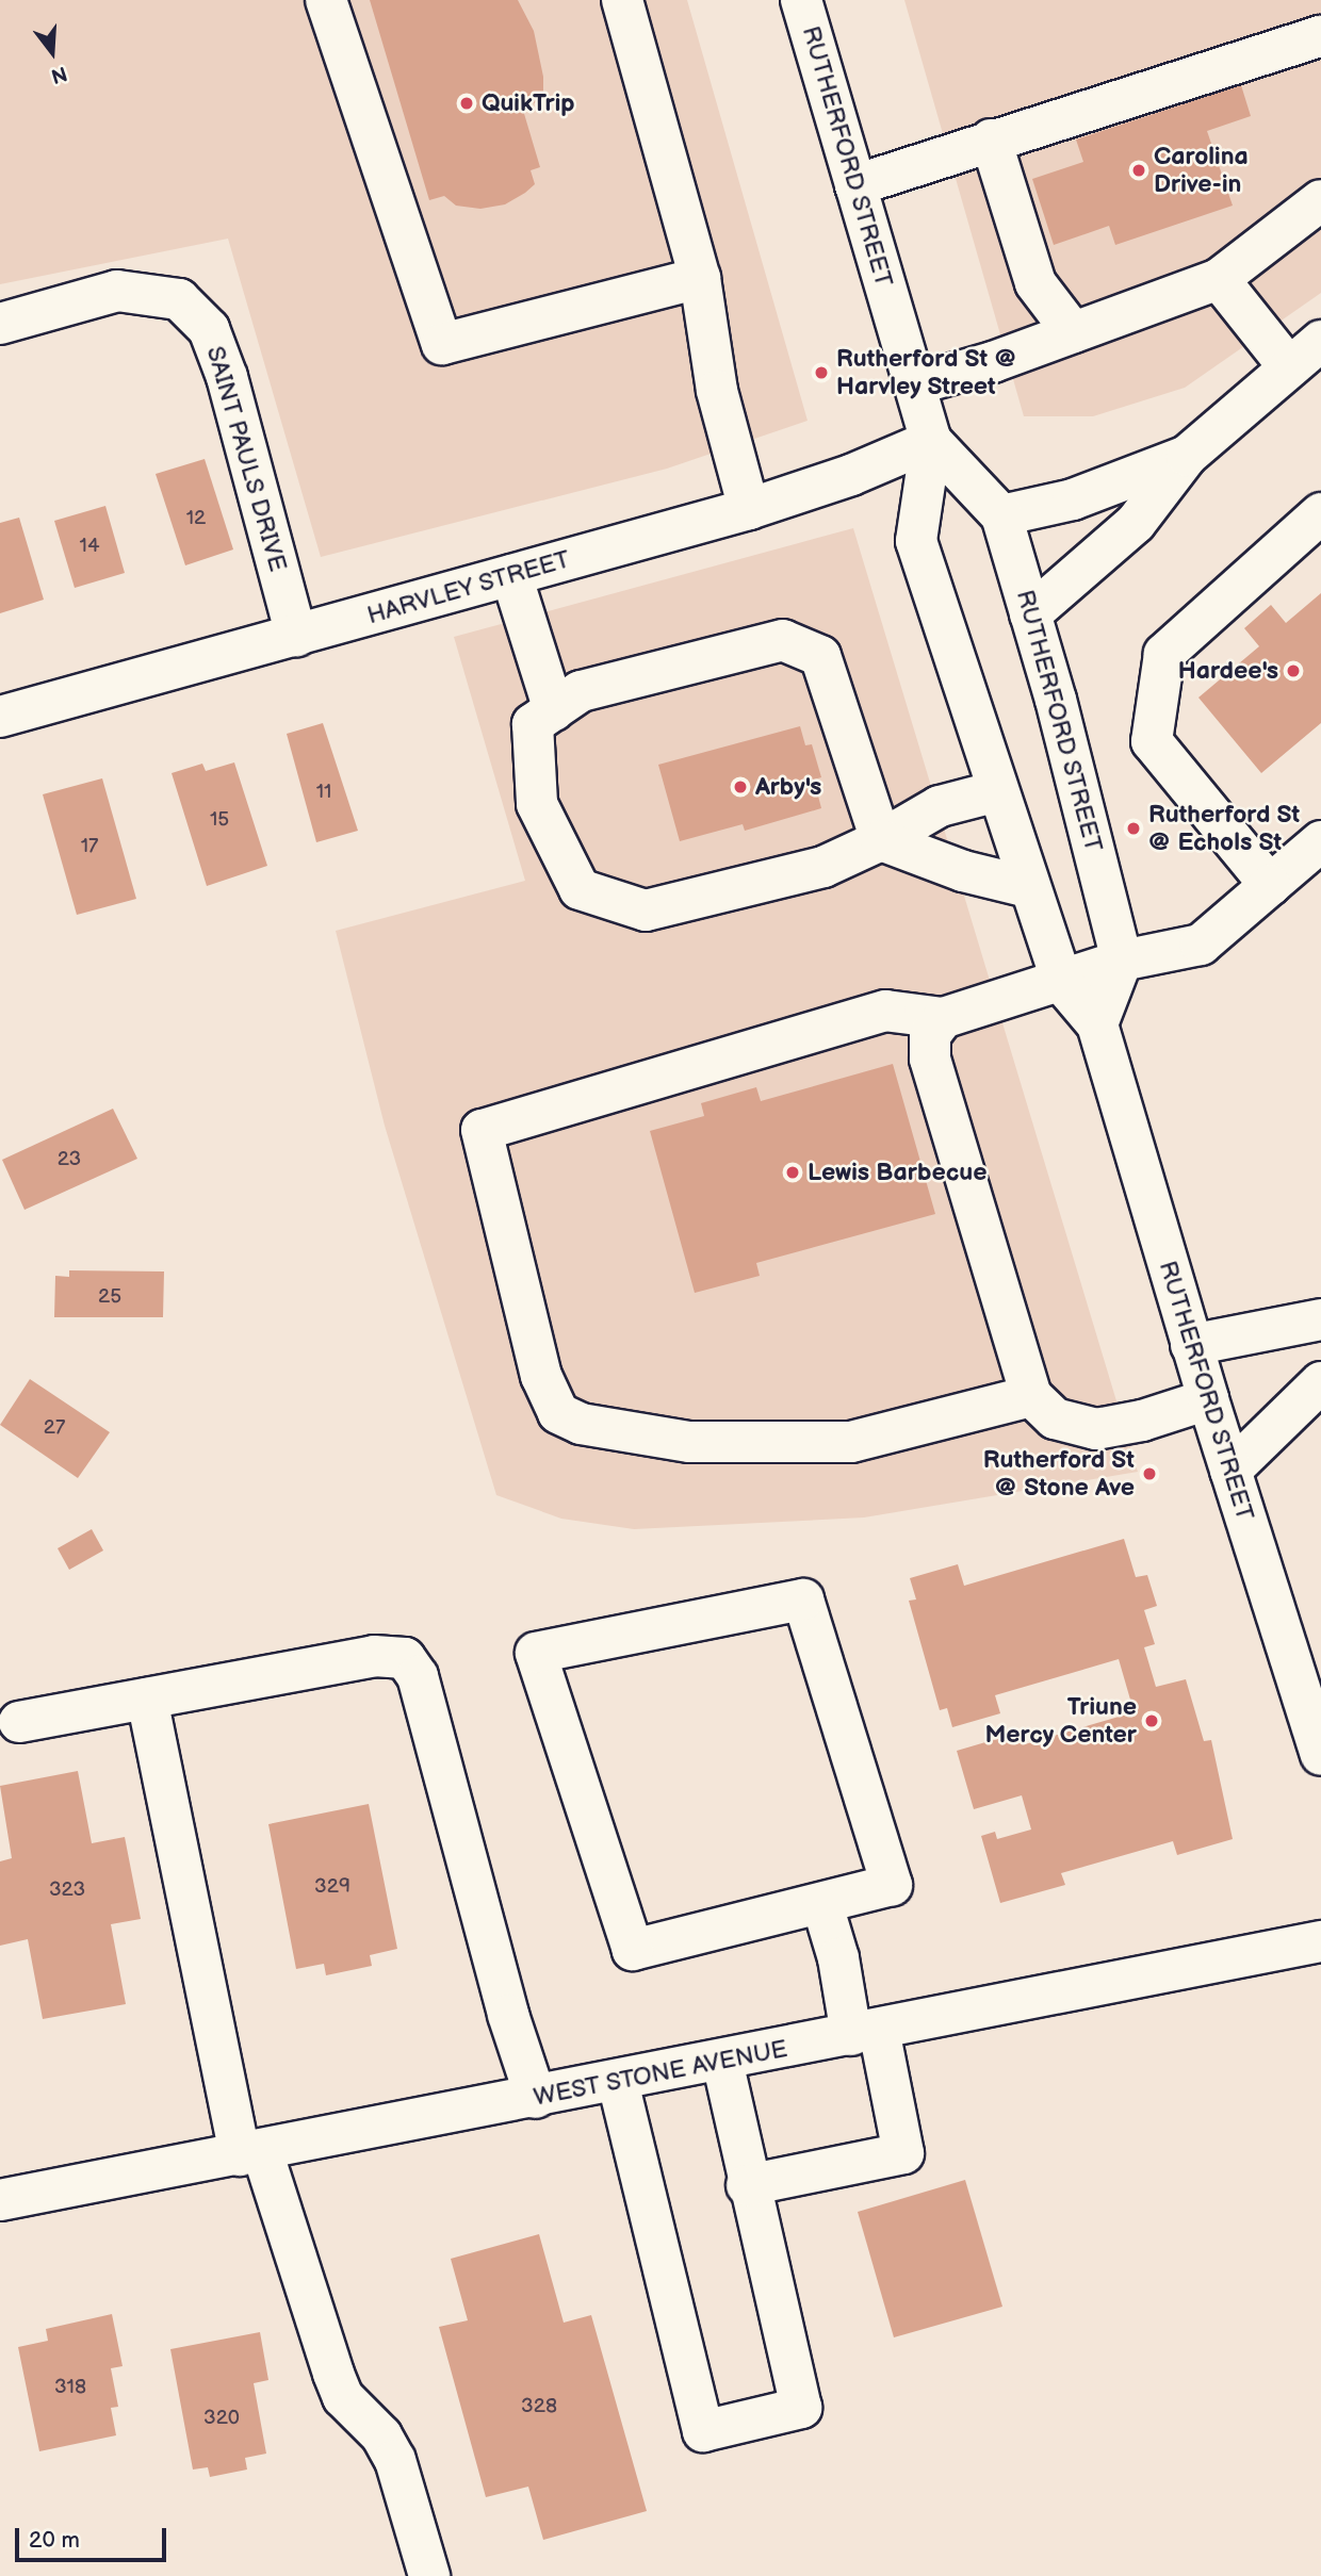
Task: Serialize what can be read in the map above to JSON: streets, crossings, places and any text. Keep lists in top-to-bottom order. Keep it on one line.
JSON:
{"streets":{"main road":["RUTHERFORD STREET","SAINT PAULS DRIVE","HARVLEY STREET","WEST STONE AVENUE"]},"crossings":[["RUTHERFORD STREET","HARVLEY STREET"],["SAINT PAULS DRIVE","HARVLEY STREET"]],"places":["QuikTrip","Carolina Drive-in","Rutherford St @ Harvley Street","Hardee's","Arby's","Rutherford St @ Echols St","Lewis Barbecue","Rutherford St @ Stone Ave","Triune Mercy Center"],"house_numbers":["12","14","11","15","17","23","25","27","329","323","318","328","320"],"scale_bar":"20 m","north":"bottom"}
